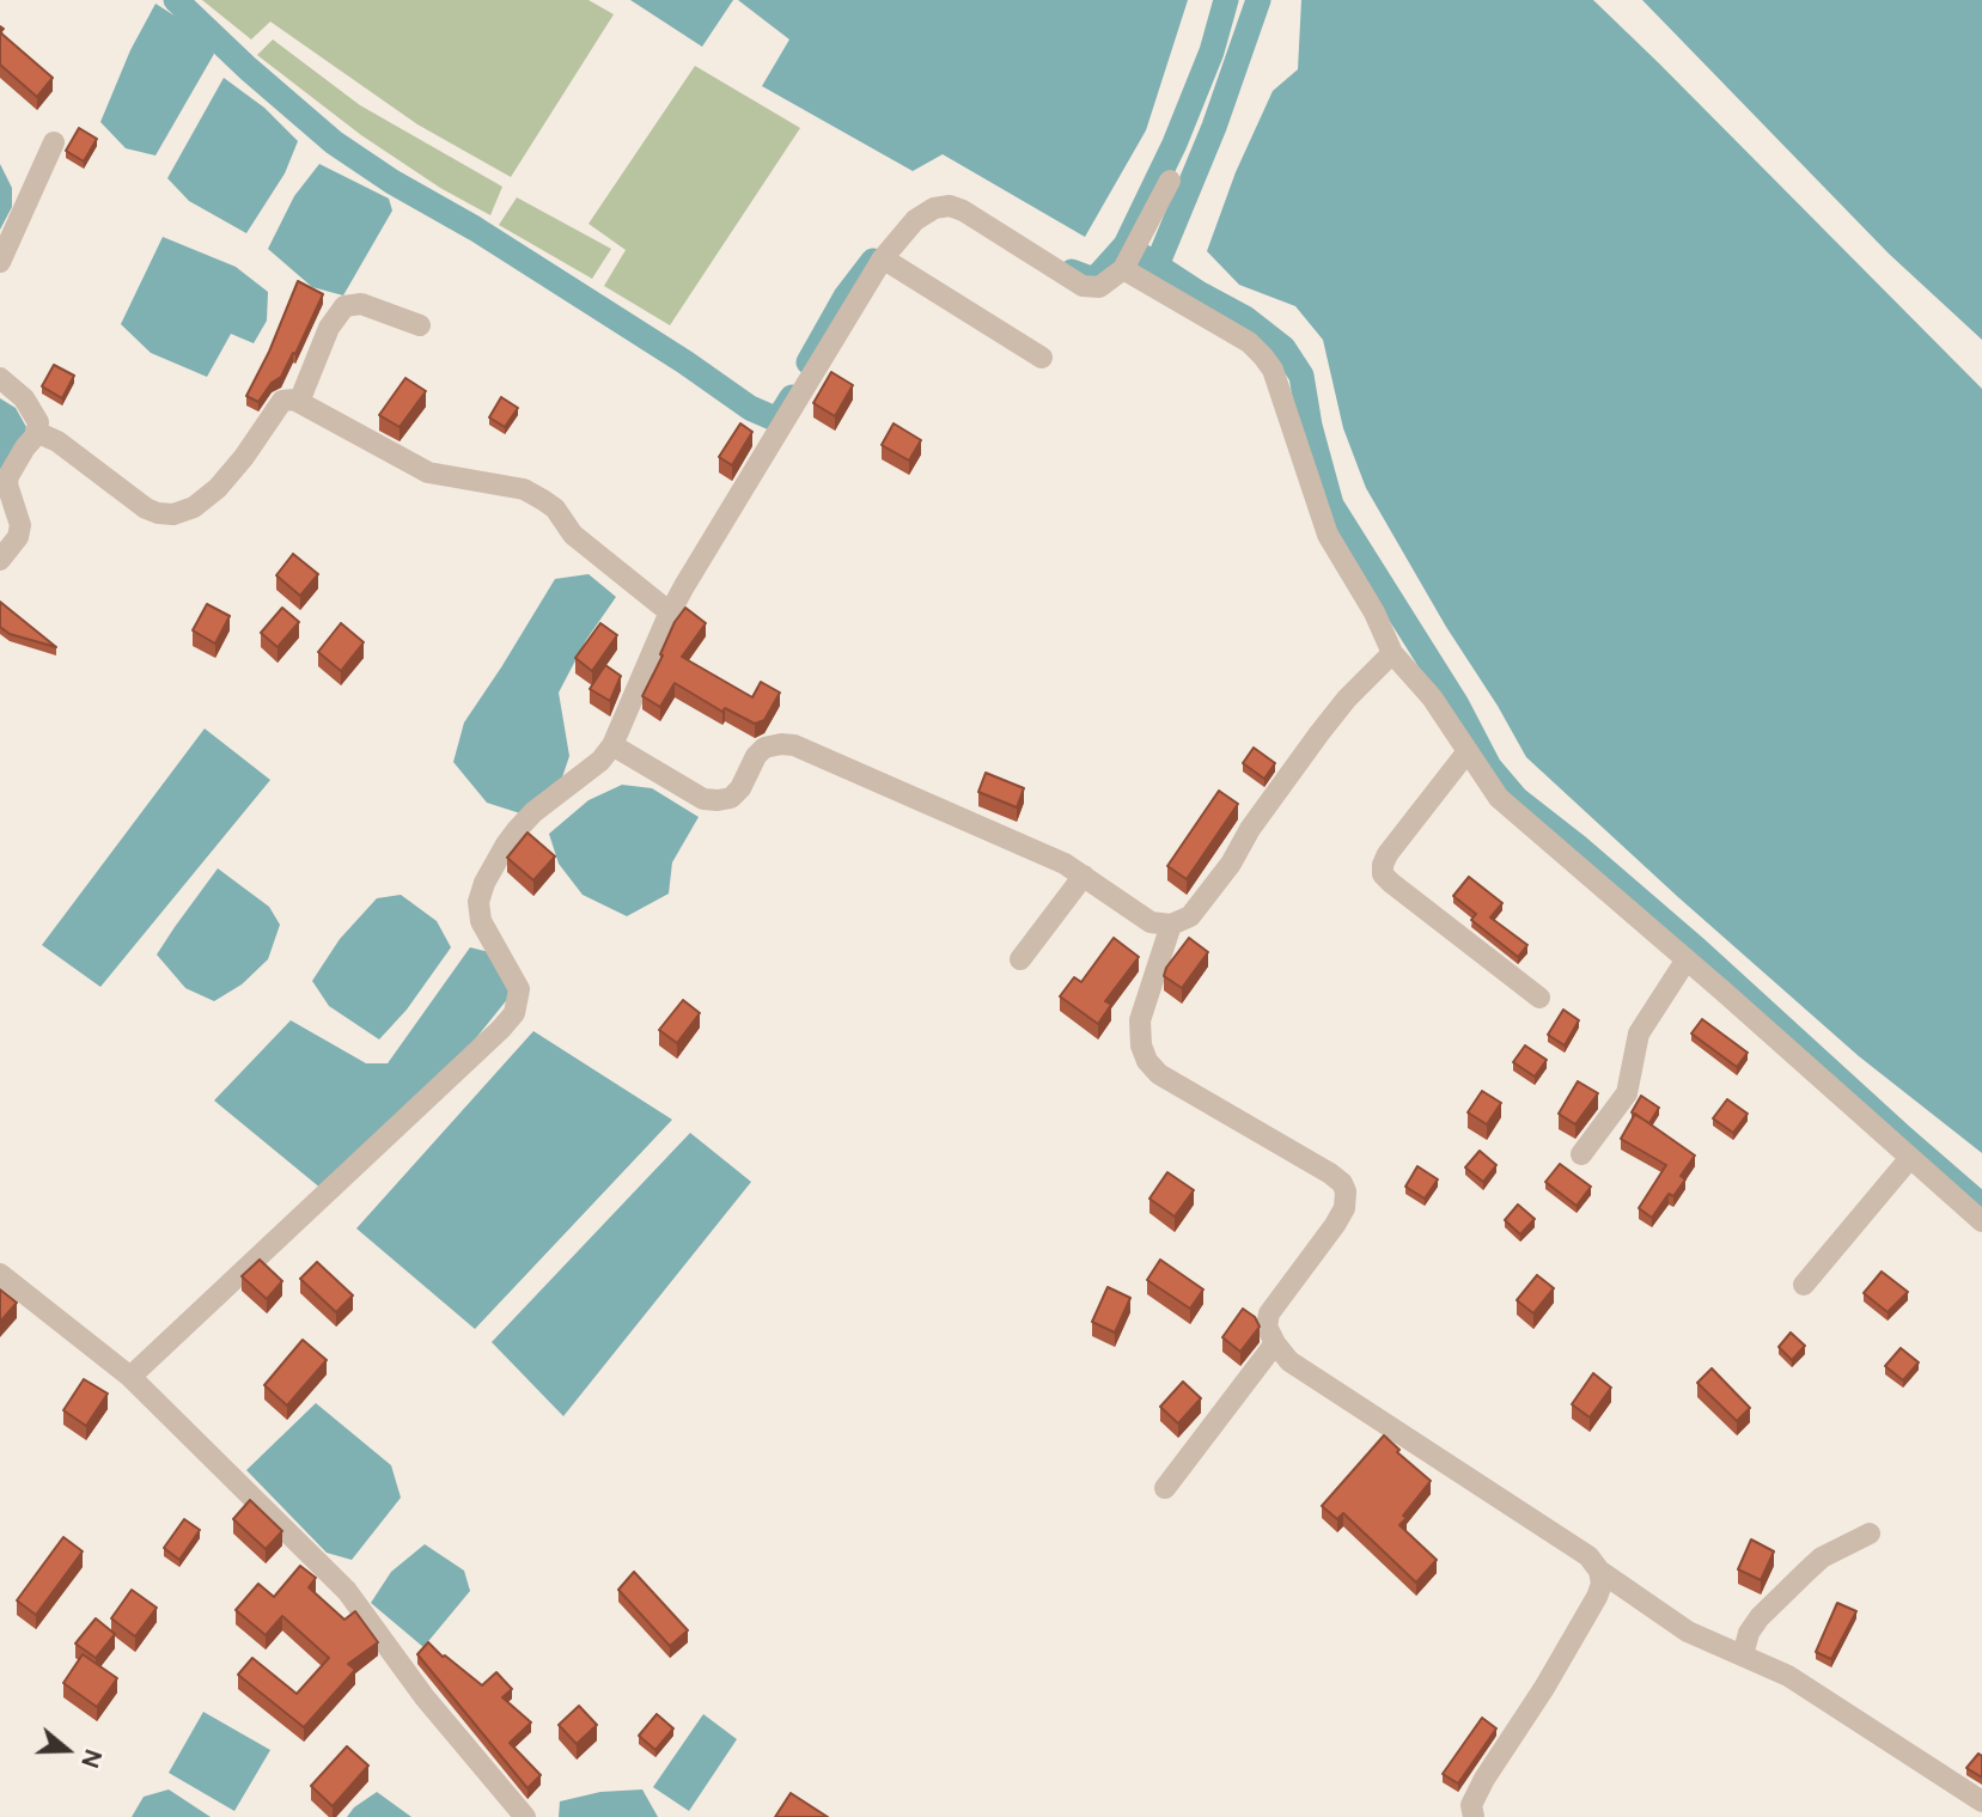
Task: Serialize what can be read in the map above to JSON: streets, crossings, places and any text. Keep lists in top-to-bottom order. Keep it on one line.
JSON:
{"north":"right"}
